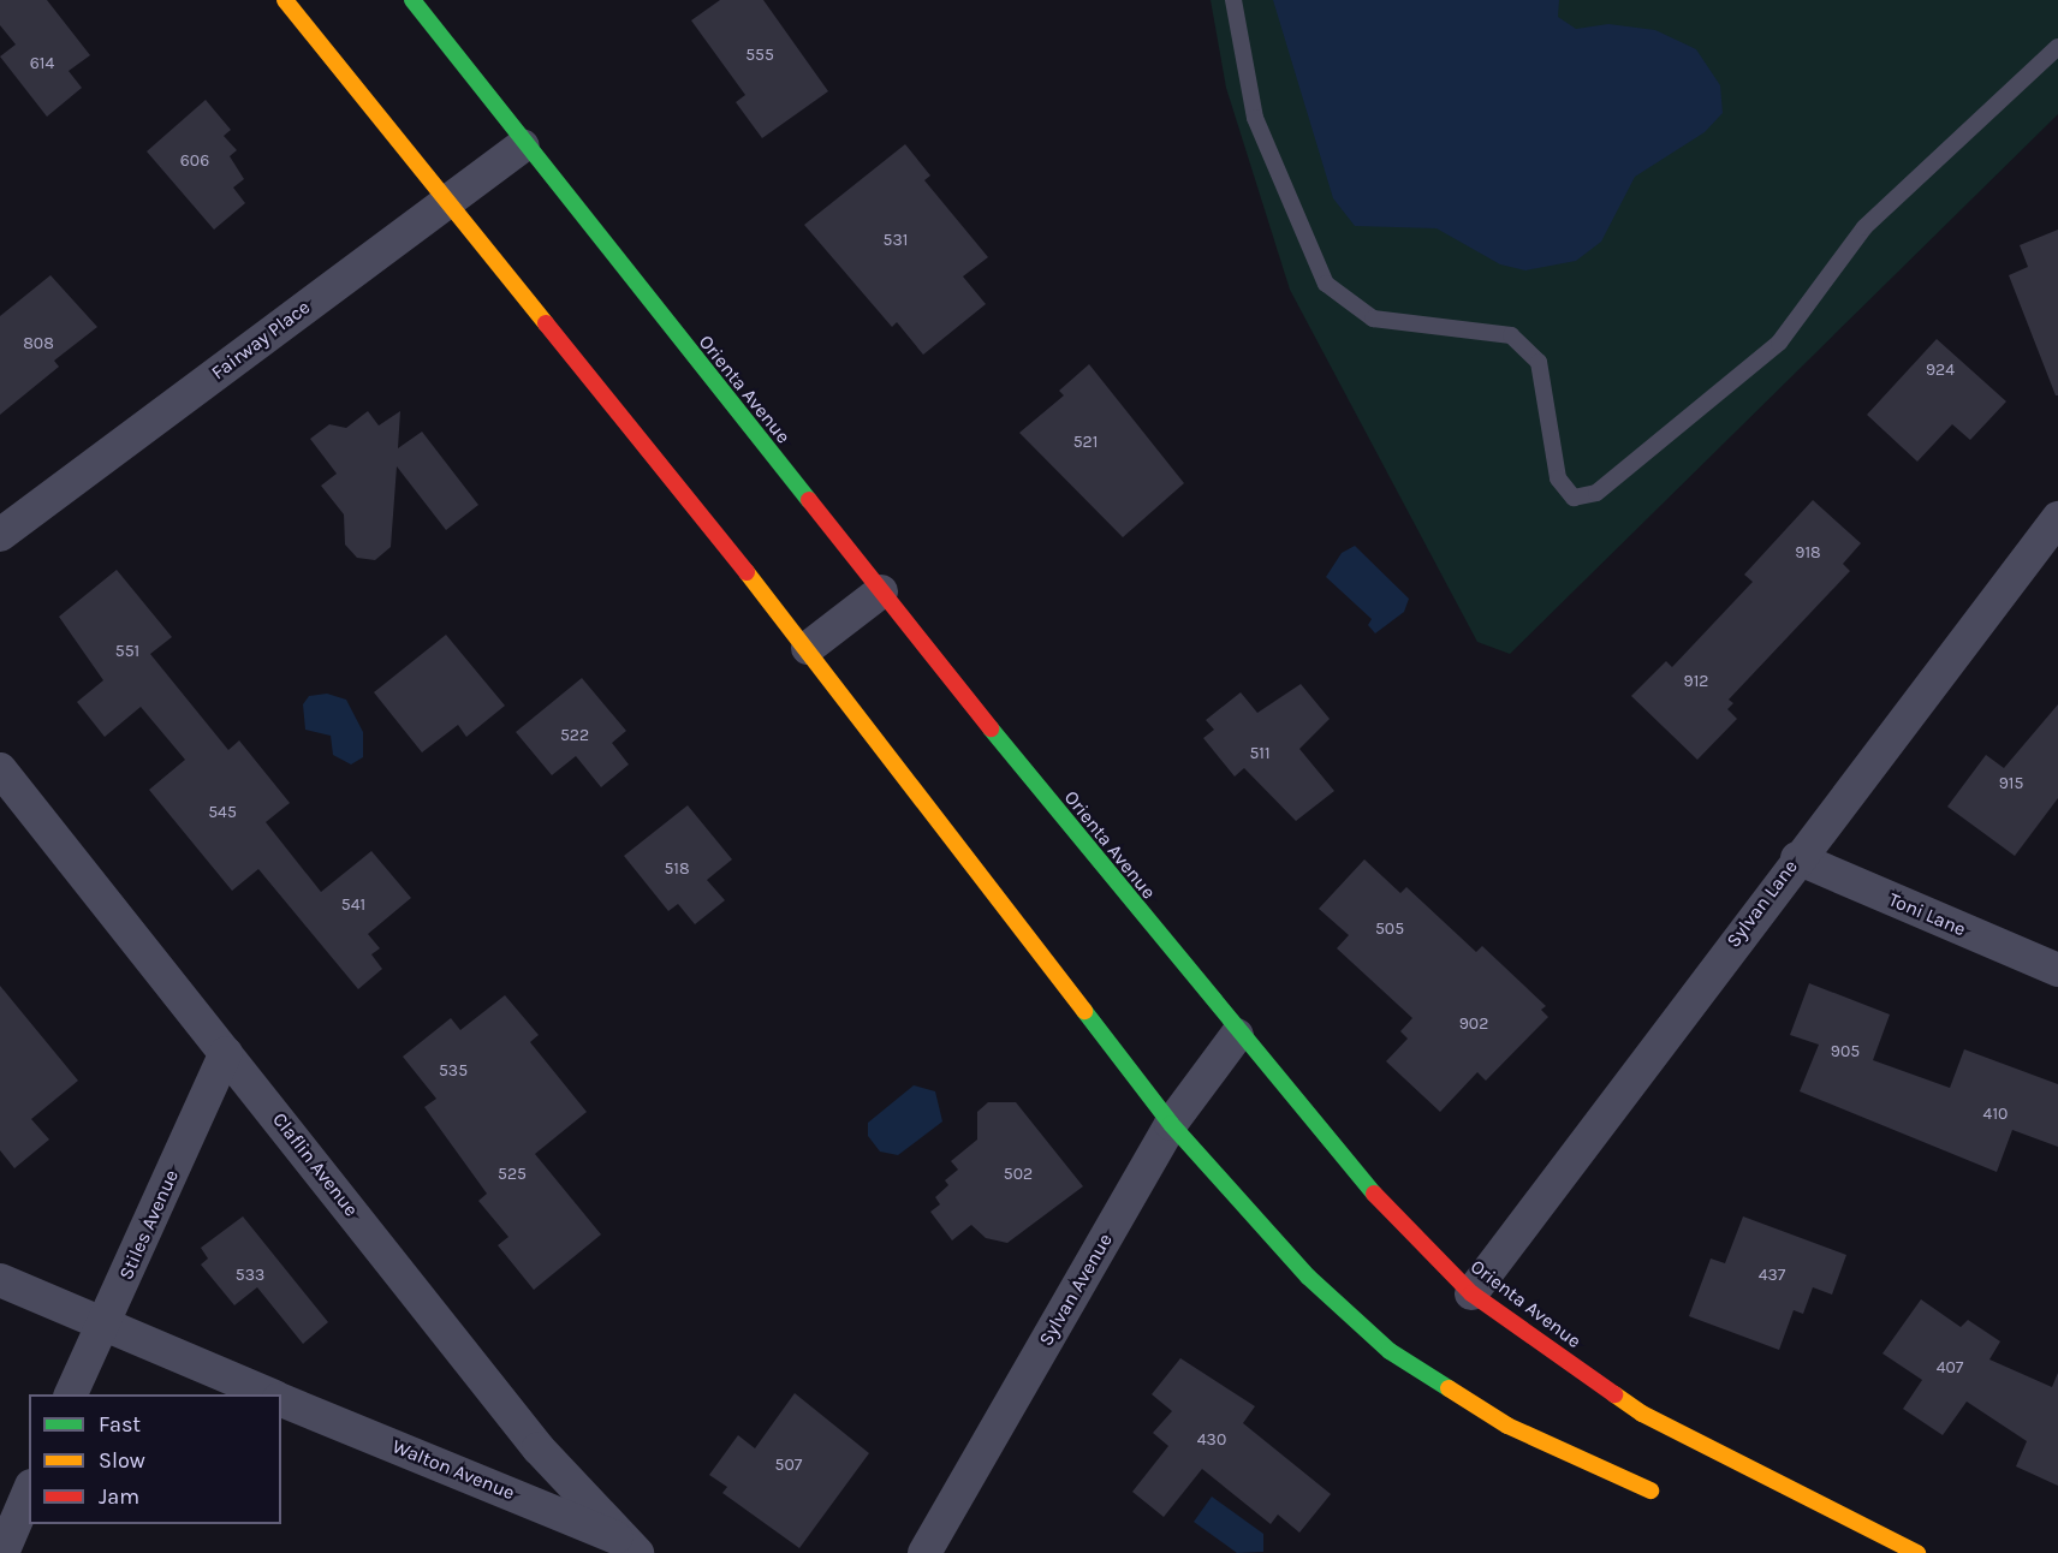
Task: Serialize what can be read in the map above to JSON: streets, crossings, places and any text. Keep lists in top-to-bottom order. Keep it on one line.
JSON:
{"streets":{"street":["Fairway Place","Orienta Avenue","Sylvan Lane","Toni Lane","Claflin Avenue","Stiles Avenue","Sylvan Avenue","Walton Avenue"]},"crossings":[["Fairway Place","Orienta Avenue"],["Orienta Avenue","Sylvan Lane"],["Orienta Avenue","Sylvan Avenue"],["Sylvan Lane","Toni Lane"],["Claflin Avenue","Stiles Avenue"],["Claflin Avenue","Walton Avenue"]],"house_numbers":["555","614","606","531","808","924","521","918","551","912","522","511","915","545","518","541","505","902","905","535","410","525","502","533","437","407","430","507"],"legend":["Fast","Slow","Jam"]}
